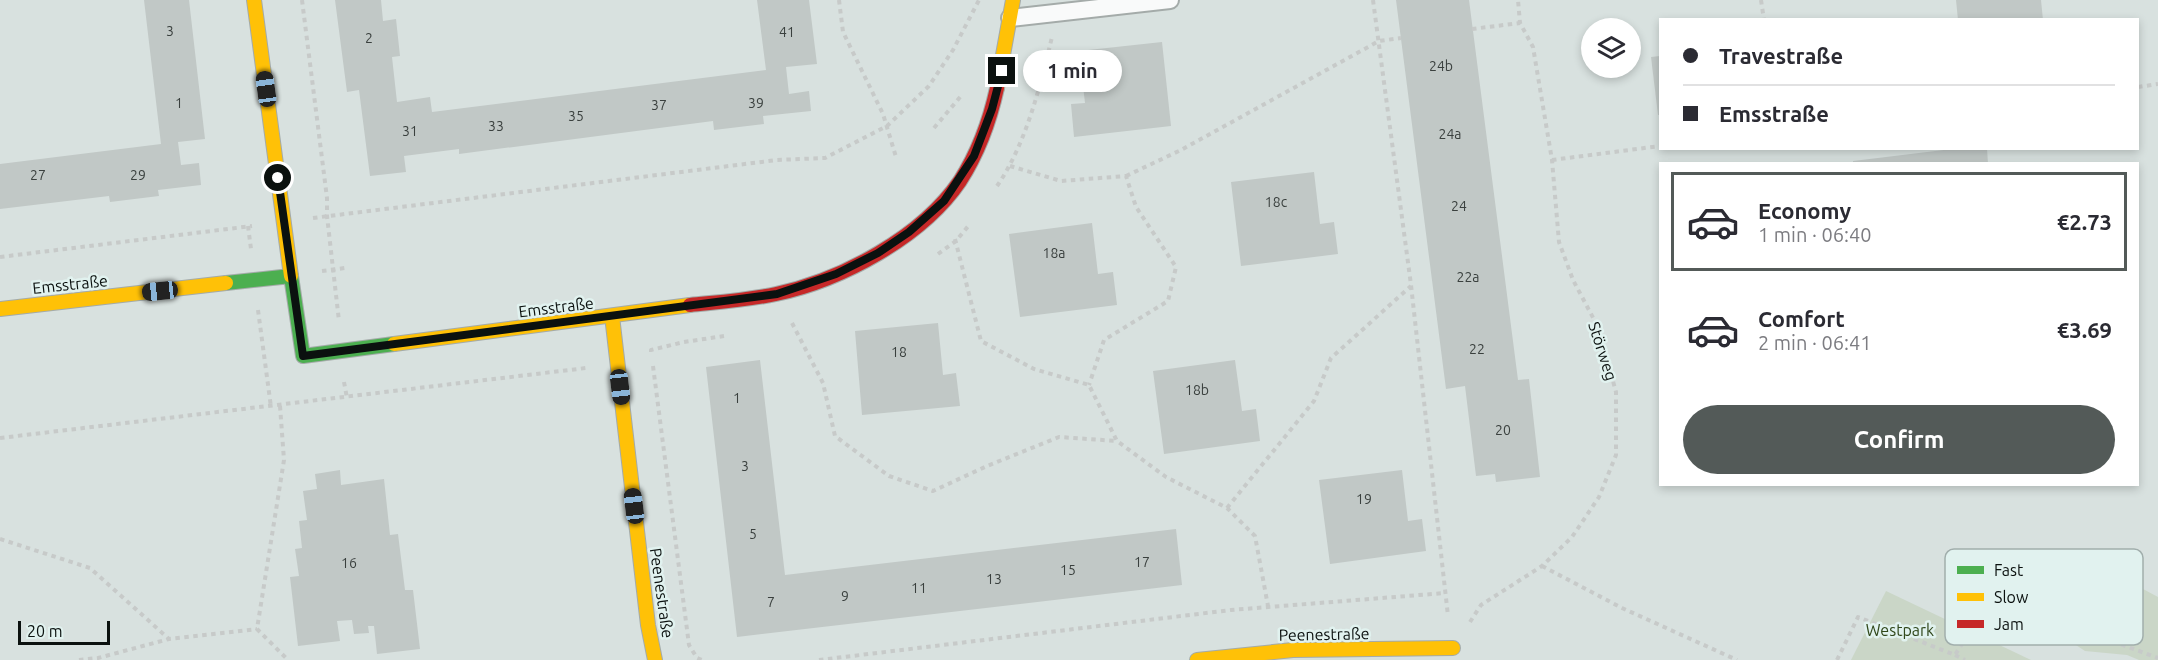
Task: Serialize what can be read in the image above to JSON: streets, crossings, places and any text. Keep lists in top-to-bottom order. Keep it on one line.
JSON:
{"streets":{"street":["Emsstraße","Peenestraße"],"path":["Störweg"]},"crossings":[["Emsstraße","Peenestraße"],["Störweg","Peenestraße"]],"parks":["Westpark"],"house_numbers":["3","41","2","24b","1","39","37","35","33","31","24a","27","29","18c","24","18a","22a","22","18","18b","1","20","3","19","5","17","16","15","13","11","9","7"],"legend":["Fast","Slow","Jam"],"scale_bar":"20 m","page":{"banner":["Travestraße","Emsstraße"],"bubble":"1 min","list":[{"name":"Economy","note":"1 min · 06:40","value":"€2.73"},{"name":"Comfort","note":"2 min · 06:41","value":"€3.69"}],"buttons":"Confirm","scale":"20 m"}}
